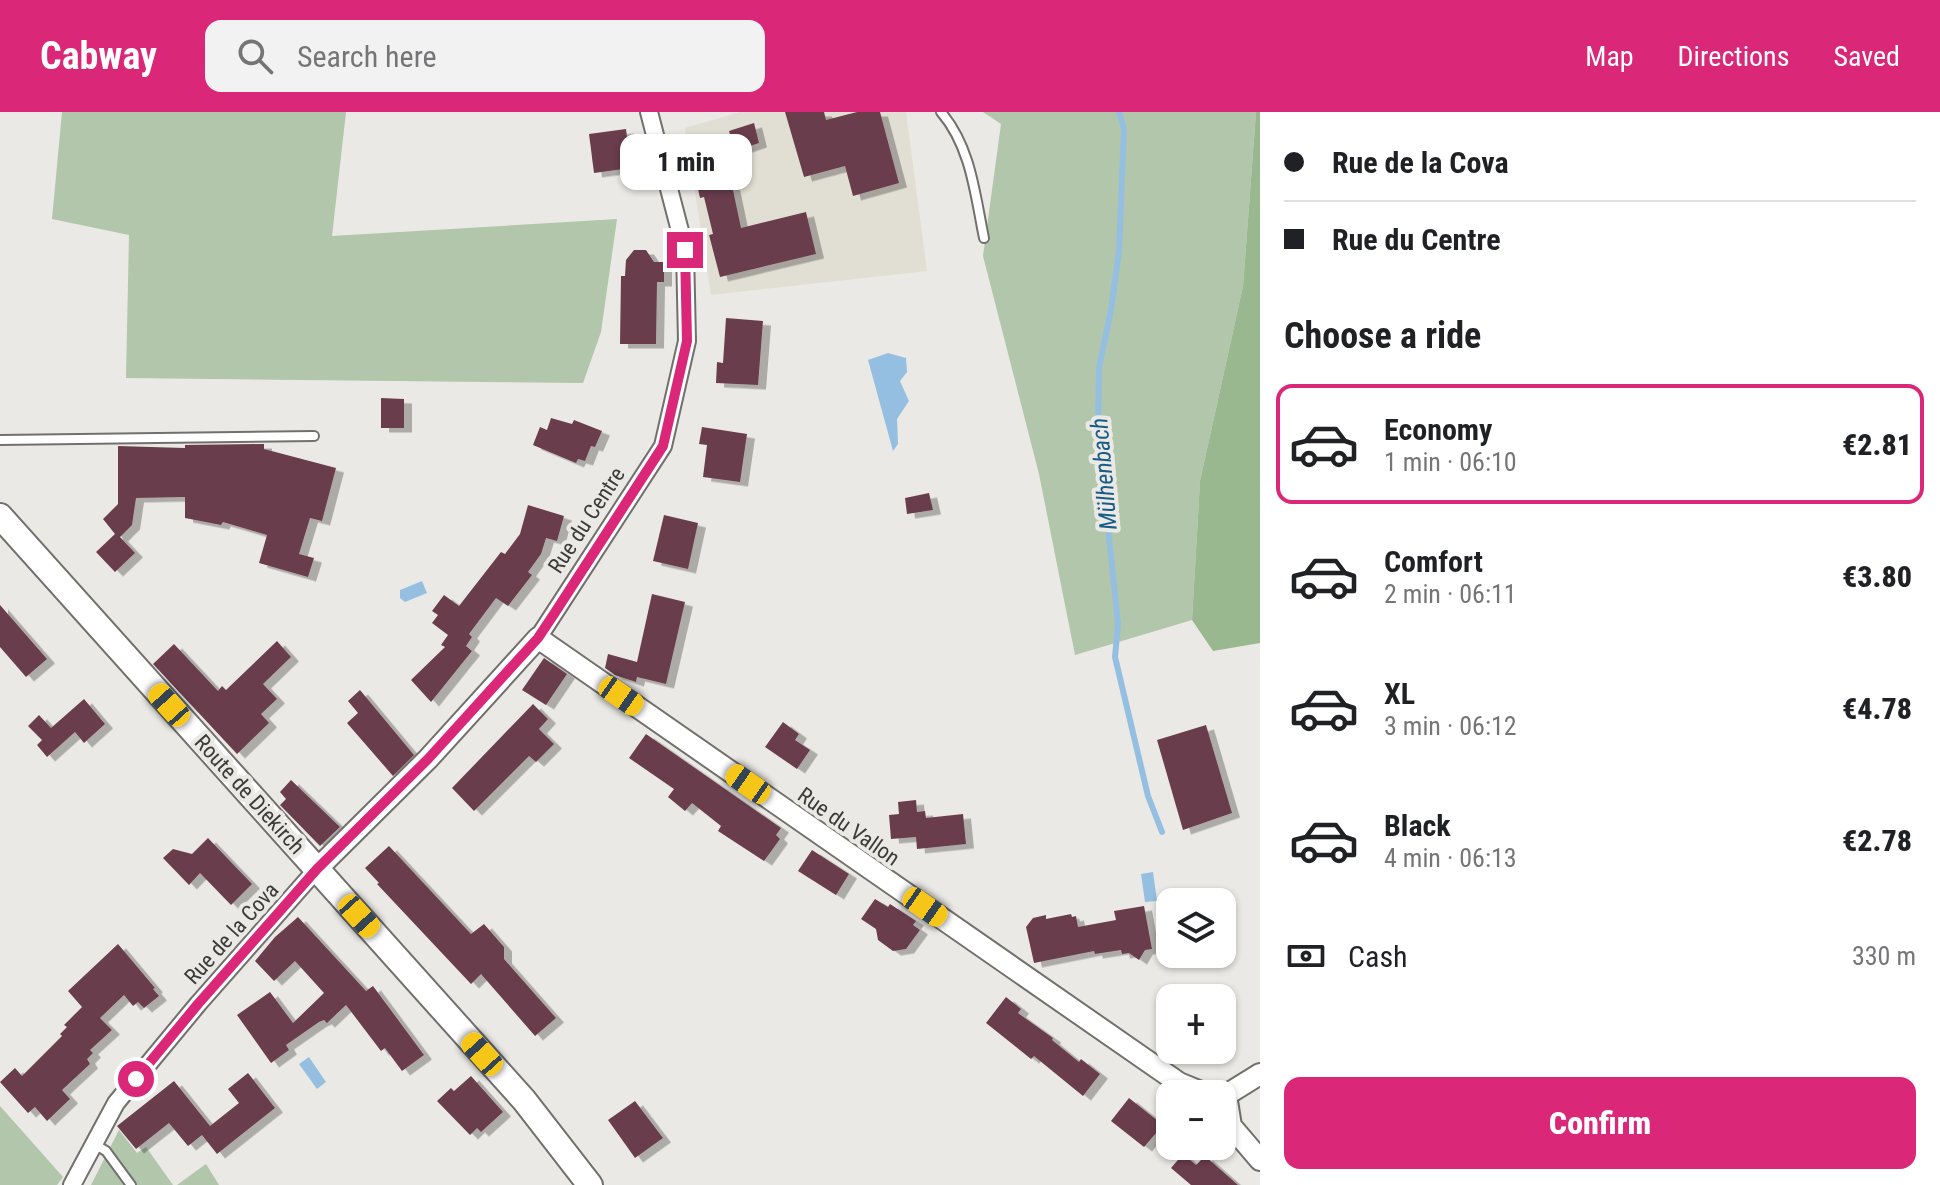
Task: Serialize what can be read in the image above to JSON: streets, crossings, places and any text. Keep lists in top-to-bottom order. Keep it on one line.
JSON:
{"streets":{"main road":["Route de Diekirch"],"street":["Rue du Centre","Rue du Vallon","Rue de la Cova"]},"crossings":[["Rue du Centre","Route de Diekirch"],["Rue du Centre","Rue du Vallon"],["Rue du Centre","Rue de la Cova"],["Route de Diekirch","Rue de la Cova"]],"water":["Mülhenbach"],"page":{"header":"Cabway","search":"Search here","nav":["Map","Directions","Saved"],"banner":["Rue de la Cova","Rue du Centre"],"bubble":"1 min","heading":"Choose a ride","list":[{"name":"Economy","note":"1 min · 06:10","value":"€2.81"},{"name":"Comfort","note":"2 min · 06:11","value":"€3.80"},{"name":"XL","note":"3 min · 06:12","value":"€4.78"},{"name":"Black","note":"4 min · 06:13","value":"€2.78"}],"map_buttons":["+","−"],"pay":["Cash","330 m"],"buttons":"Confirm"}}
